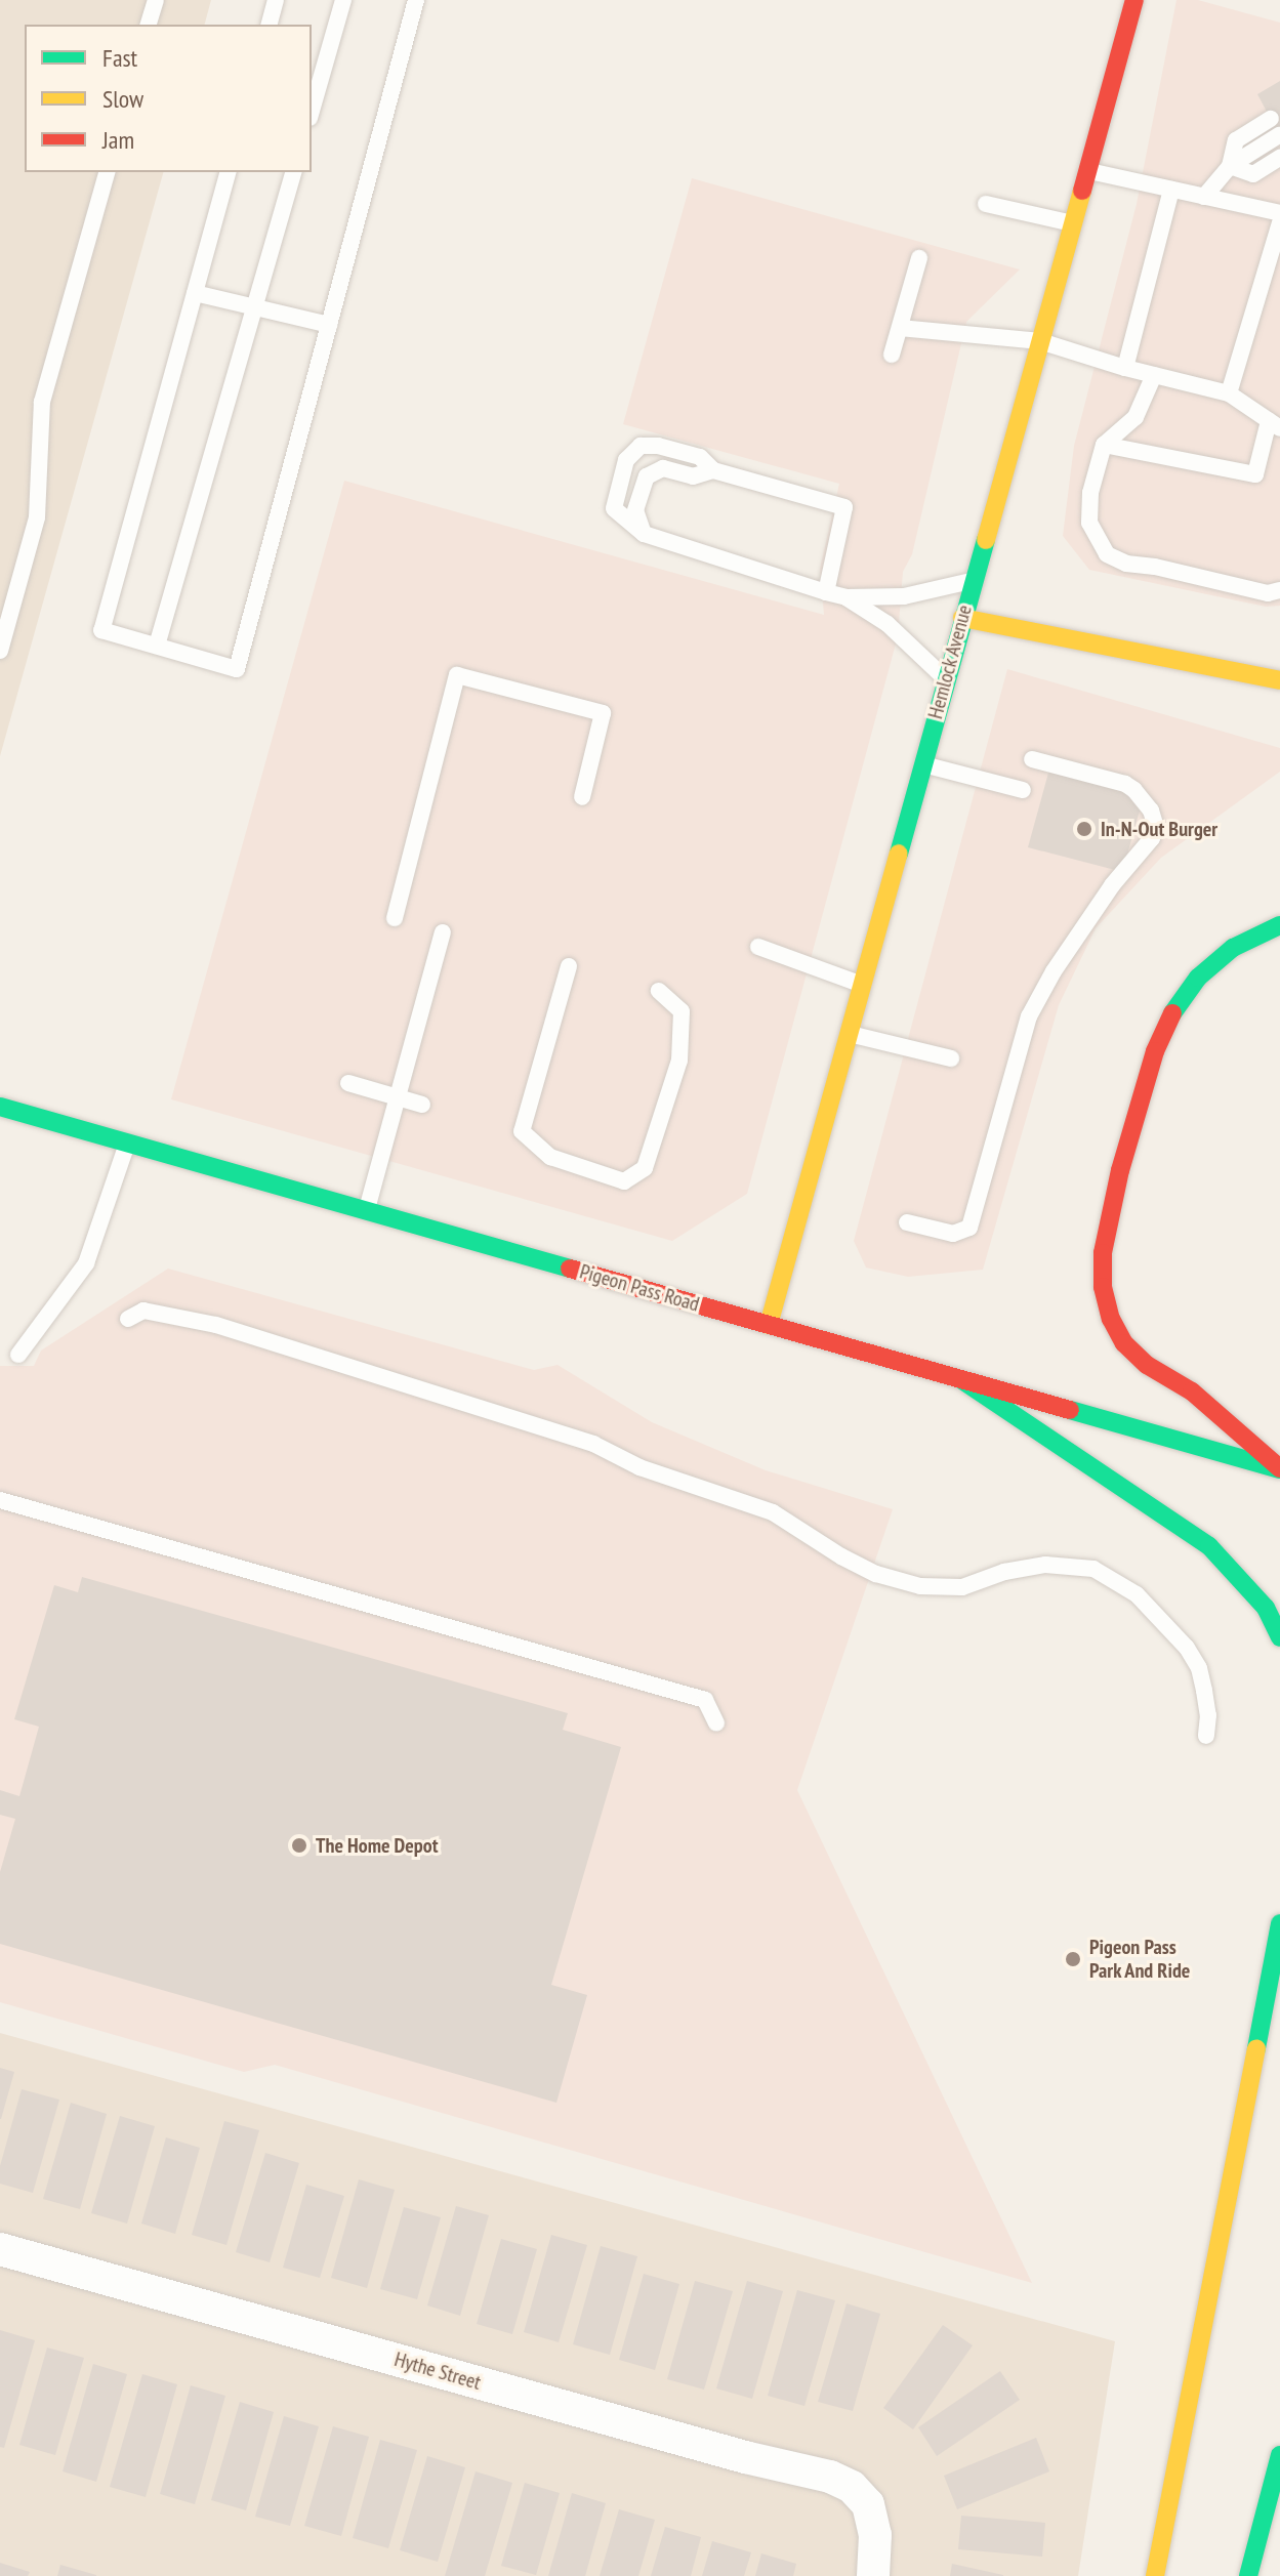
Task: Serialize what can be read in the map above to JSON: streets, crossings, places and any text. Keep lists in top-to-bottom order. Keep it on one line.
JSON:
{"streets":{"main road":["Hemlock Avenue","Pigeon Pass Road"],"street":["Hythe Street"]},"crossings":[["Hemlock Avenue","Pigeon Pass Road"]],"places":["In-N-Out Burger","The Home Depot","Pigeon Pass Park And Ride"],"legend":["Fast","Slow","Jam"]}
